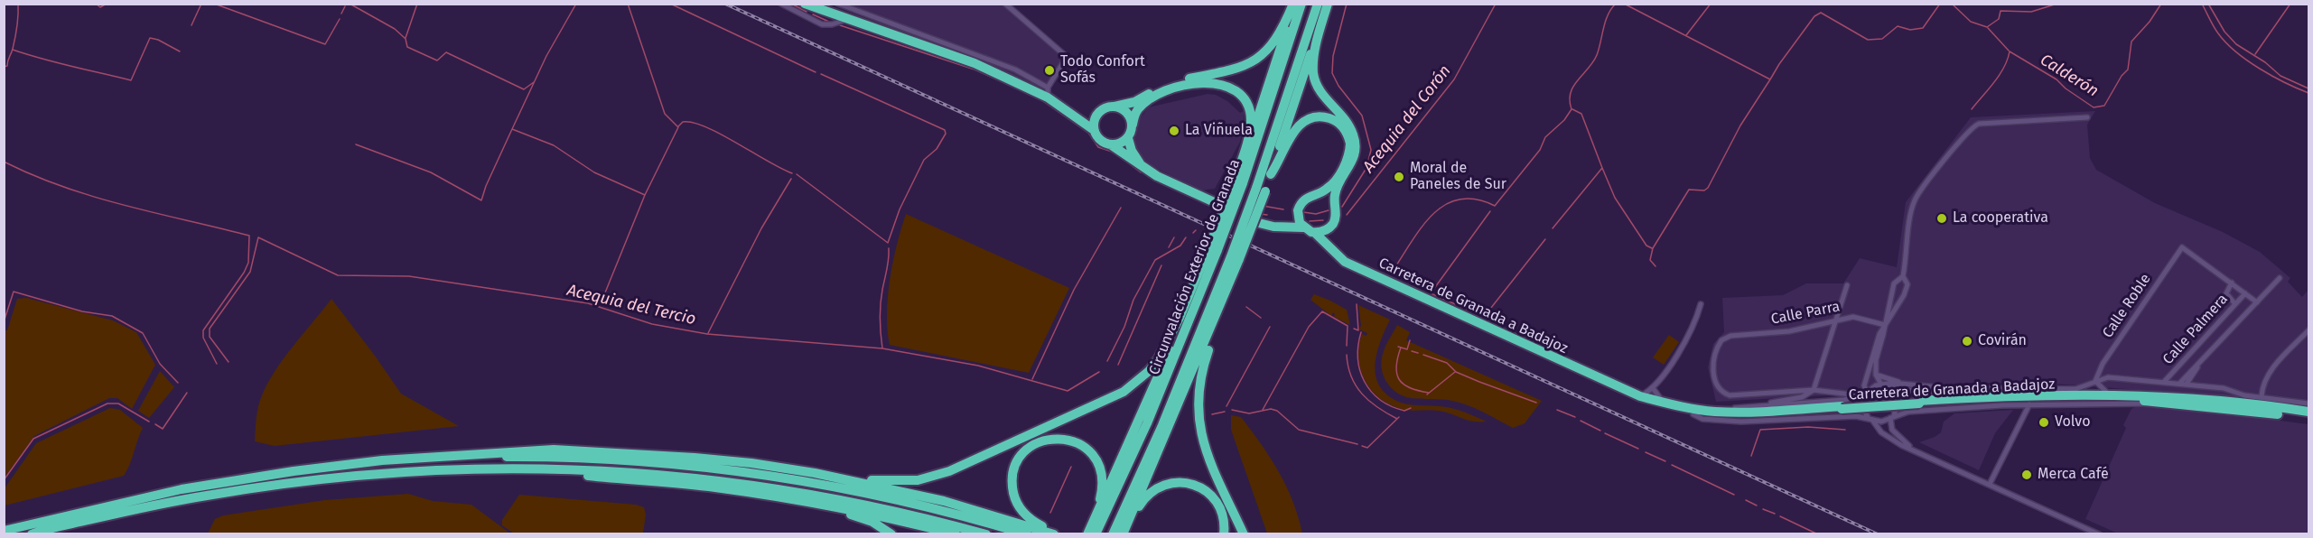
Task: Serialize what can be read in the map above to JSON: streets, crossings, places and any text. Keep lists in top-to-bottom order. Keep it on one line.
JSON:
{"streets":{"highway":["Circunvalación Exterior de Granada","Carretera de Granada a Badajoz"],"street":["Calle Roble","Calle Parra","Calle Palmera"]},"water":["Calderón","Acequia del Corón","Acequia del Tercio"],"places":["Todo Confort Sofás","La Viñuela","Moral de Paneles de Sur","La cooperativa","Covirán","Volvo","Merca Café"]}
